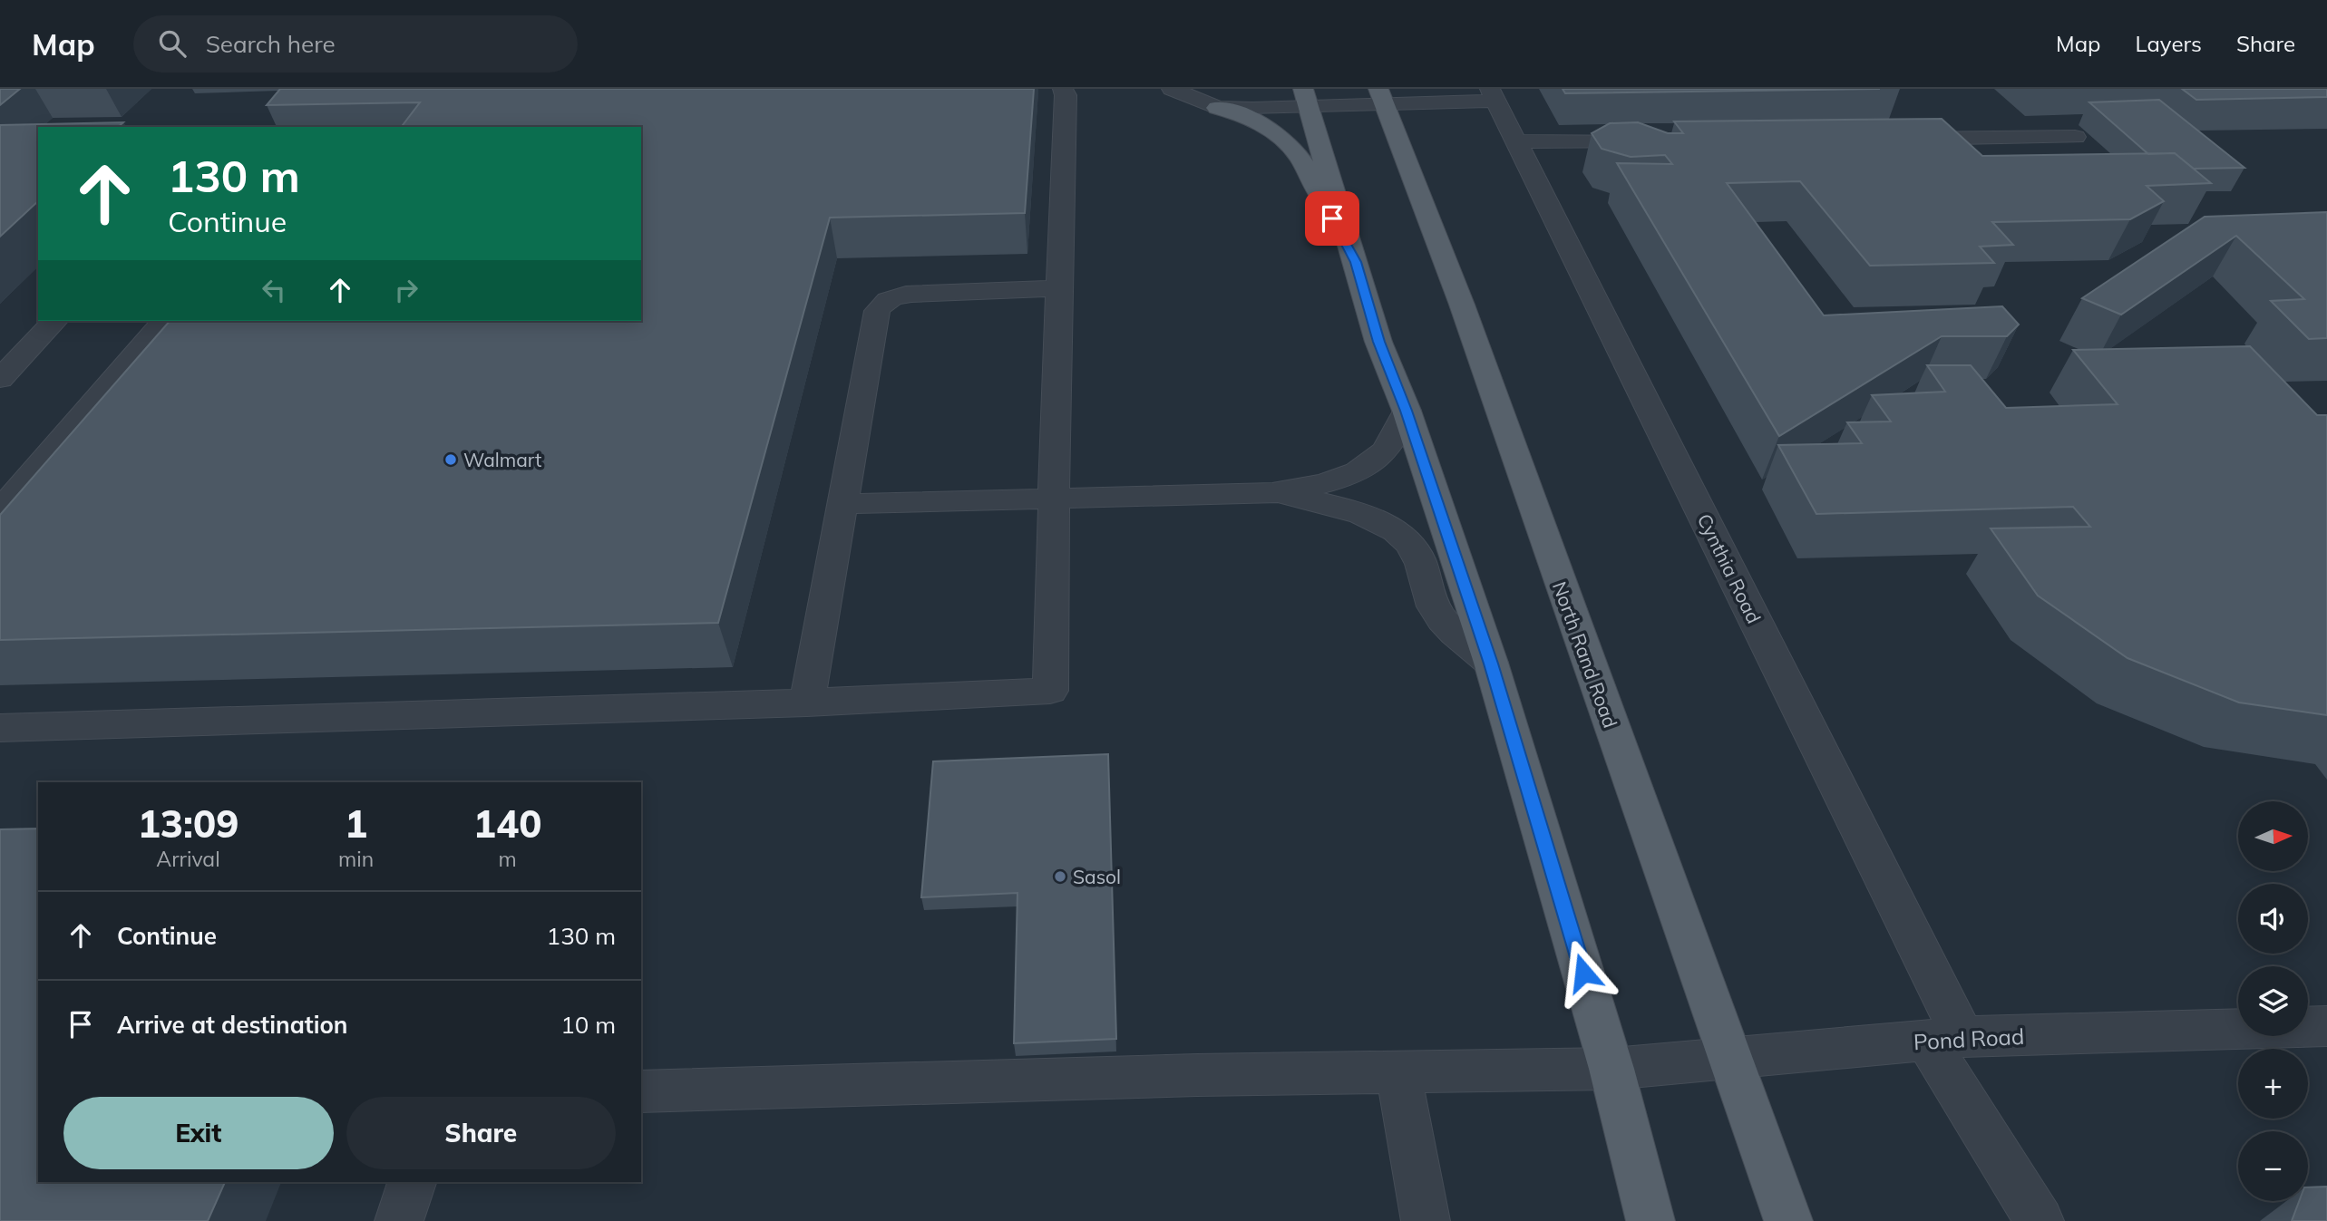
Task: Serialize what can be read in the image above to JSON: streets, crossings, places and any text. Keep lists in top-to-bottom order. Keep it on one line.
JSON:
{"streets":{"main road":["North Rand Road"],"street":["Cynthia Road","Pond Road"]},"crossings":[["Cynthia Road","North Rand Road"],["Cynthia Road","Pond Road"],["North Rand Road","Pond Road"]],"places":["Walmart","Sasol"],"north":"right","page":{"header":"Map","search":"Search here","nav":["Map","Layers","Share"],"turn":["130 m","Continue"],"eta":["13:09","Arrival","1","min","140","m"],"map_buttons":["+","−"],"list":[{"name":"Continue","value":"130 m"},{"name":"Arrive at destination","value":"10 m"}],"buttons":["Exit","Share"]}}
